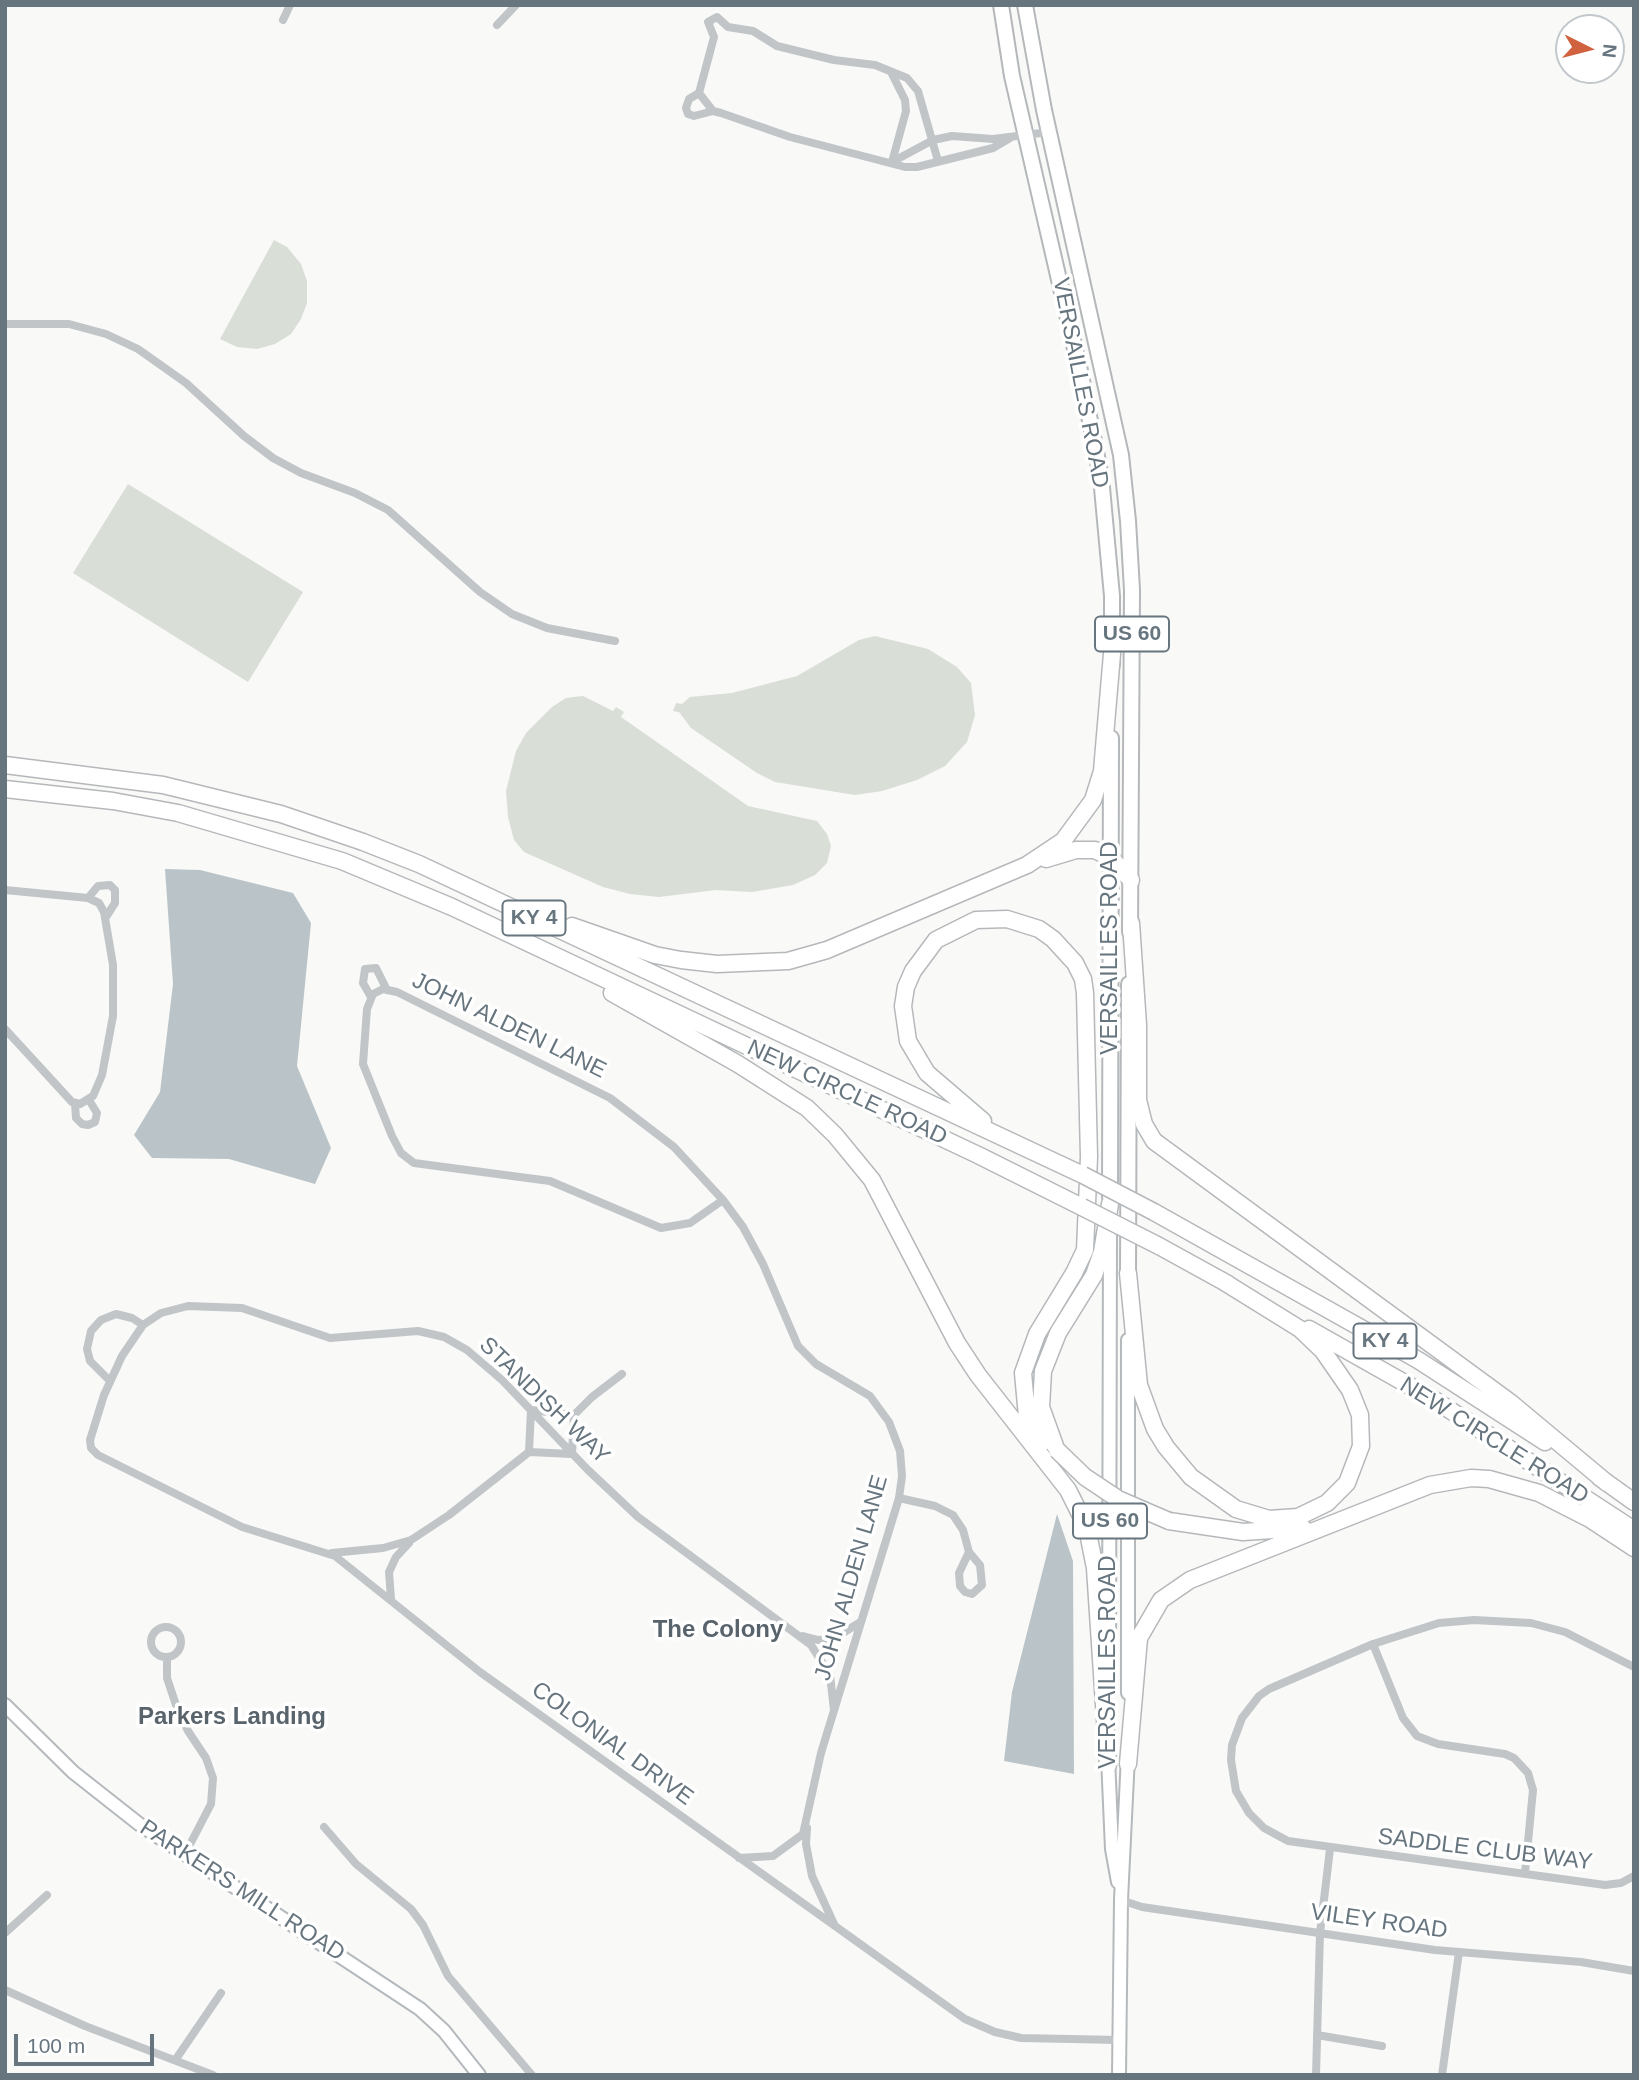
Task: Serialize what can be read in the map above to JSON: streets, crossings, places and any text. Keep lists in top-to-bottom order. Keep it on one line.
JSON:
{"streets":{"highway":["VERSAILLES ROAD","US 60","KY 4","NEW CIRCLE ROAD"],"main road":["PARKERS MILL ROAD"],"street":["JOHN ALDEN LANE","STANDISH WAY","COLONIAL DRIVE","SADDLE CLUB WAY","VILEY ROAD"]},"crossings":[["VERSAILLES ROAD","COLONIAL DRIVE"],["VERSAILLES ROAD","VILEY ROAD"],["JOHN ALDEN LANE","STANDISH WAY"],["JOHN ALDEN LANE","COLONIAL DRIVE"]],"districts":["The Colony","Parkers Landing"],"scale_bar":"100 m","north":"right"}
